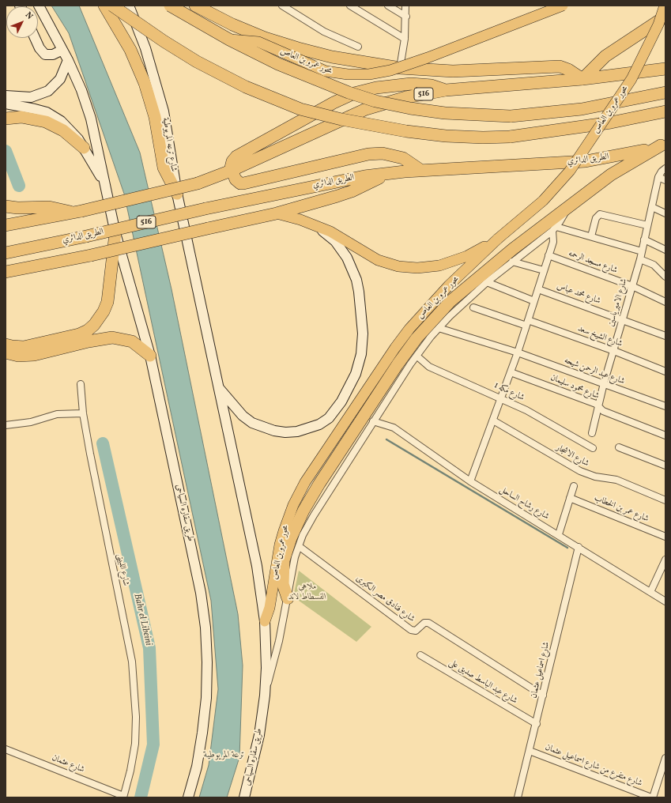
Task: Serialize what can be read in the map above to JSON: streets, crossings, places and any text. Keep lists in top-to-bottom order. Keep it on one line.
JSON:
{"streets":{"highway":["516","الطريق الدائري"],"main road":["محور عمرو بن العاص","شارع ترعه المريوطية","طريق سقاره السياحى"],"street":["شارع مسجد الرحمه","شارع محمد عباس","شارع الامير ياسين","شارع الشيخ سعد","شارع عبد الرحمن شيحه","شارع محمود سليمان","شارع مكه 1","شارع الاشجار","شارع رشاح الساحل","شارع عمر بن الخطاب","شارع اللبينى","شارع فنادق مصر الكبرى","شارع اسماعيل عثمان","شارع عبد الباسط صديق على","شارع عثمان","شارع متفرع من شارع اسماعيل عثمان"]},"crossings":[["محور عمرو بن العاص","516"],["محور عمرو بن العاص","طريق سقاره السياحى"],["شارع ترعه المريوطية","طريق سقاره السياحى"],["شارع مسجد الرحمه","شارع الامير ياسين"],["شارع محمد عباس","شارع الامير ياسين"],["شارع الامير ياسين","شارع الشيخ سعد"],["شارع الامير ياسين","شارع عبد الرحمن شيحه"],["شارع الامير ياسين","شارع محمود سليمان"],["شارع رشاح الساحل","شارع اسماعيل عثمان"],["شارع اللبينى","شارع عثمان"],["شارع فنادق مصر الكبرى","شارع اسماعيل عثمان"],["شارع اسماعيل عثمان","شارع عبد الباسط صديق على"],["شارع اسماعيل عثمان","شارع متفرع من شارع اسماعيل عثمان"]],"water":["Bahr el Libeini","ترعة المريوطية"],"parks":["ملاهي الفسطاط لاند"],"north":"top right"}
